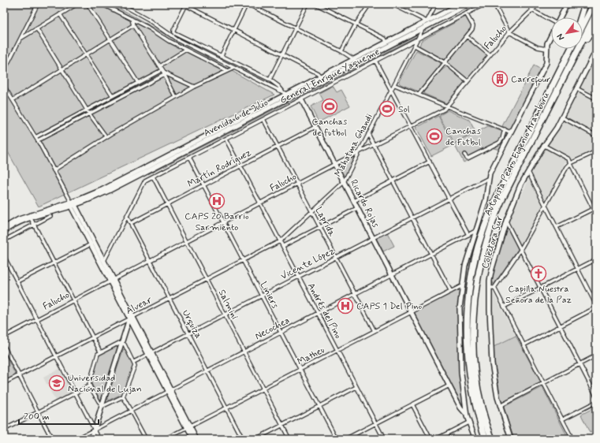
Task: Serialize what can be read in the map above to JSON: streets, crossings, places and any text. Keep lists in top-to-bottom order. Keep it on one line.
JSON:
{"streets":{"highway":["Autopista Pedro Eugenio Aramburu"],"main road":["Avenida 6 de Julio","Ricardo Rojas","Colectora Sur"],"street":["Falucho","General Enrique Yaqueme","Mahatma Ghandi","Martín Rodríguez","Laprida","Vicente López","Liniers","Salmini","Alvear","Andrés del Pino","Urquiza","Necochea","Matheu"]},"crossings":[["Falucho","Mahatma Ghandi"],["Falucho","Ricardo Rojas"],["Falucho","Laprida"],["Falucho","Liniers"],["Falucho","Salmini"],["Falucho","Andrés del Pino"],["Falucho","Urquiza"],["General Enrique Yaqueme","Mahatma Ghandi"],["General Enrique Yaqueme","Ricardo Rojas"],["General Enrique Yaqueme","Laprida"],["General Enrique Yaqueme","Liniers"],["General Enrique Yaqueme","Salmini"],["General Enrique Yaqueme","Andrés del Pino"],["General Enrique Yaqueme","Urquiza"],["Avenida 6 de Julio","Mahatma Ghandi"],["Mahatma Ghandi","Ricardo Rojas"],["Mahatma Ghandi","Laprida"],["Mahatma Ghandi","Alvear"],["Mahatma Ghandi","Andrés del Pino"],["Martín Rodríguez","Ricardo Rojas"],["Martín Rodríguez","Laprida"],["Martín Rodríguez","Liniers"],["Martín Rodríguez","Salmini"],["Martín Rodríguez","Andrés del Pino"],["Martín Rodríguez","Urquiza"],["Ricardo Rojas","Vicente López"],["Ricardo Rojas","Necochea"],["Ricardo Rojas","Matheu"],["Laprida","Vicente López"],["Laprida","Necochea"],["Laprida","Matheu"],["Vicente López","Liniers"],["Vicente López","Salmini"],["Vicente López","Andrés del Pino"],["Vicente López","Urquiza"],["Liniers","Alvear"],["Liniers","Necochea"],["Liniers","Matheu"],["Salmini","Alvear"],["Salmini","Necochea"],["Salmini","Matheu"],["Alvear","Andrés del Pino"],["Alvear","Urquiza"],["Andrés del Pino","Necochea"],["Andrés del Pino","Matheu"],["Urquiza","Necochea"],["Urquiza","Matheu"]],"places":{"building":["Carrefour"],"sports":["Canchas de futbol","Sol","Canchas de Futbol"],"hospital":["CAPS 20 Barrio Sarmiento","CAPS 1 Del Pino"],"church":["Capilla Nuestra Señora de la Paz"],"school or university":["Universidad Nacional de Lujan"]},"scale_bar":"200 m","north":"bottom left"}
